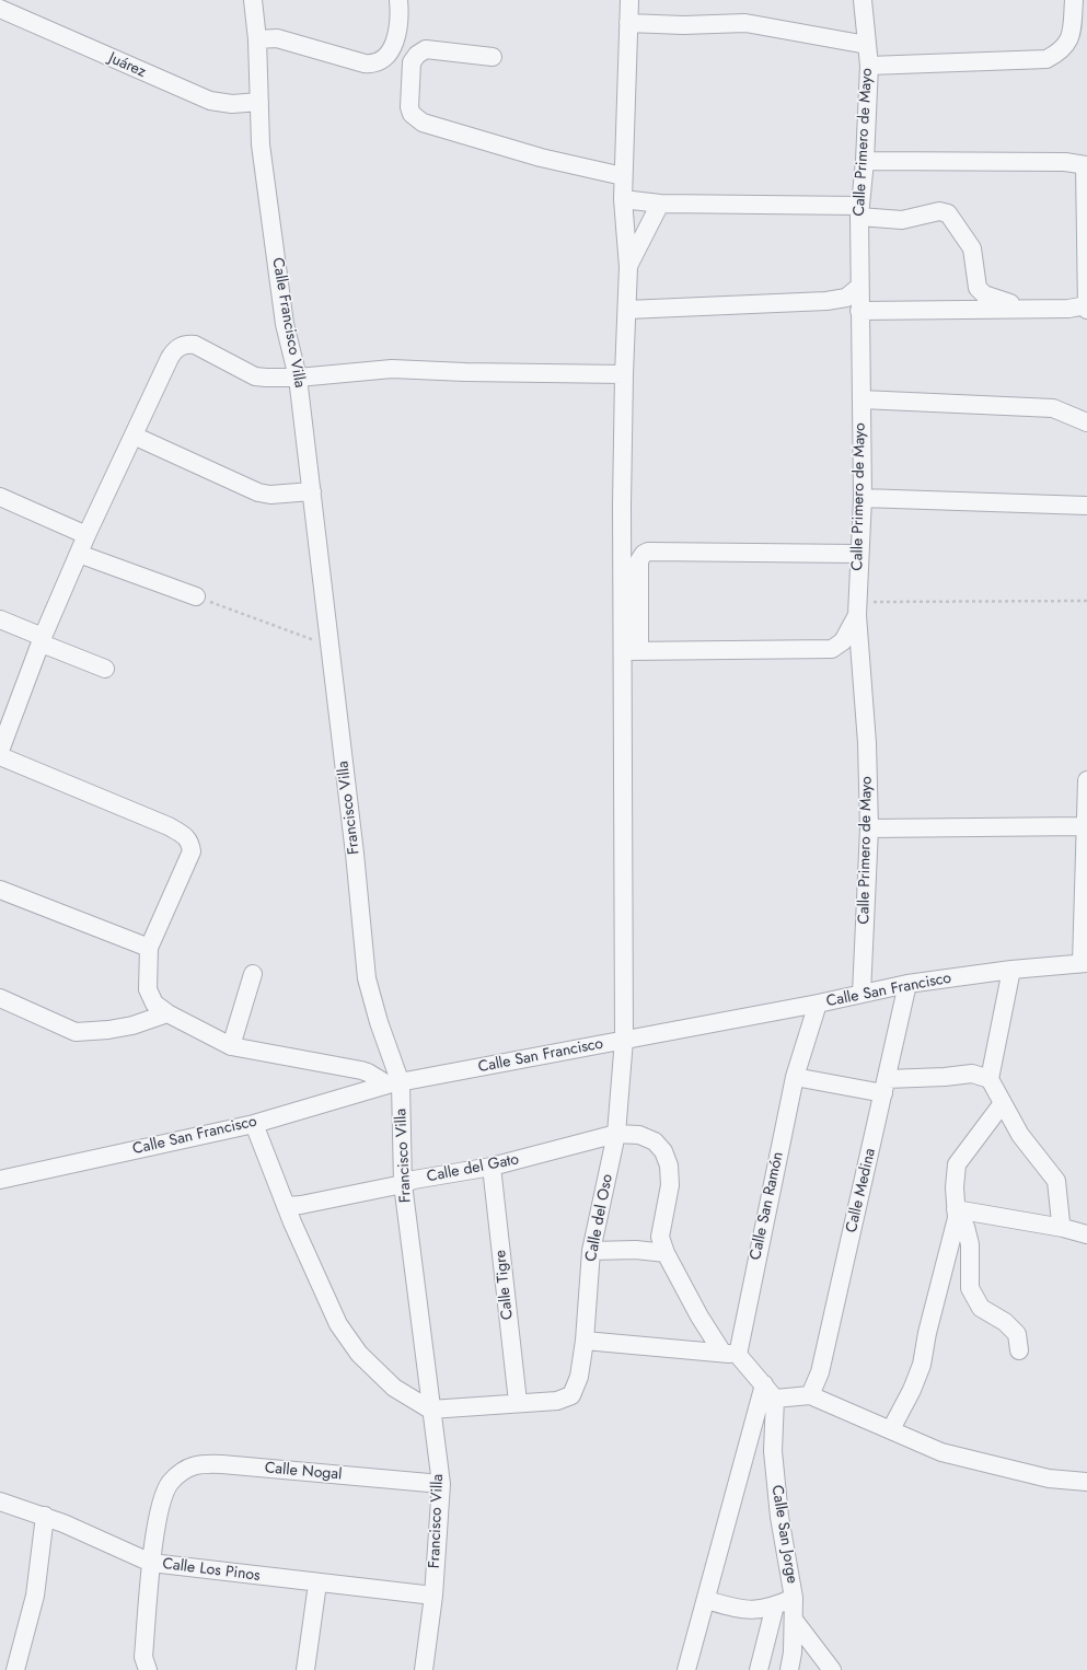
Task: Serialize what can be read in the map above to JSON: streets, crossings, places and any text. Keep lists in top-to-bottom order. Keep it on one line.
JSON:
{"streets":{"street":["Juárez","Calle Primero de Mayo","Calle Francisco Villa","Francisco Villa","Calle San Francisco","Calle del Gato","Calle Medina","Calle San Ramón","Calle del Oso","Calle Tigre","Calle Nogal","Calle San Jorge","Calle Los Pinos"]},"crossings":[["Juárez","Calle Francisco Villa"],["Calle Primero de Mayo","Calle San Francisco"],["Calle Francisco Villa","Francisco Villa"],["Francisco Villa","Calle San Francisco"],["Francisco Villa","Calle del Gato"],["Francisco Villa","Calle Nogal"],["Francisco Villa","Calle Los Pinos"],["Calle San Francisco","Calle Medina"],["Calle San Francisco","Calle San Ramón"],["Calle San Francisco","Calle del Oso"],["Calle del Gato","Calle San Ramón"],["Calle del Gato","Calle del Oso"],["Calle del Gato","Calle Tigre"],["Calle del Oso","Calle Tigre"],["Calle Nogal","Calle Los Pinos"]]}
